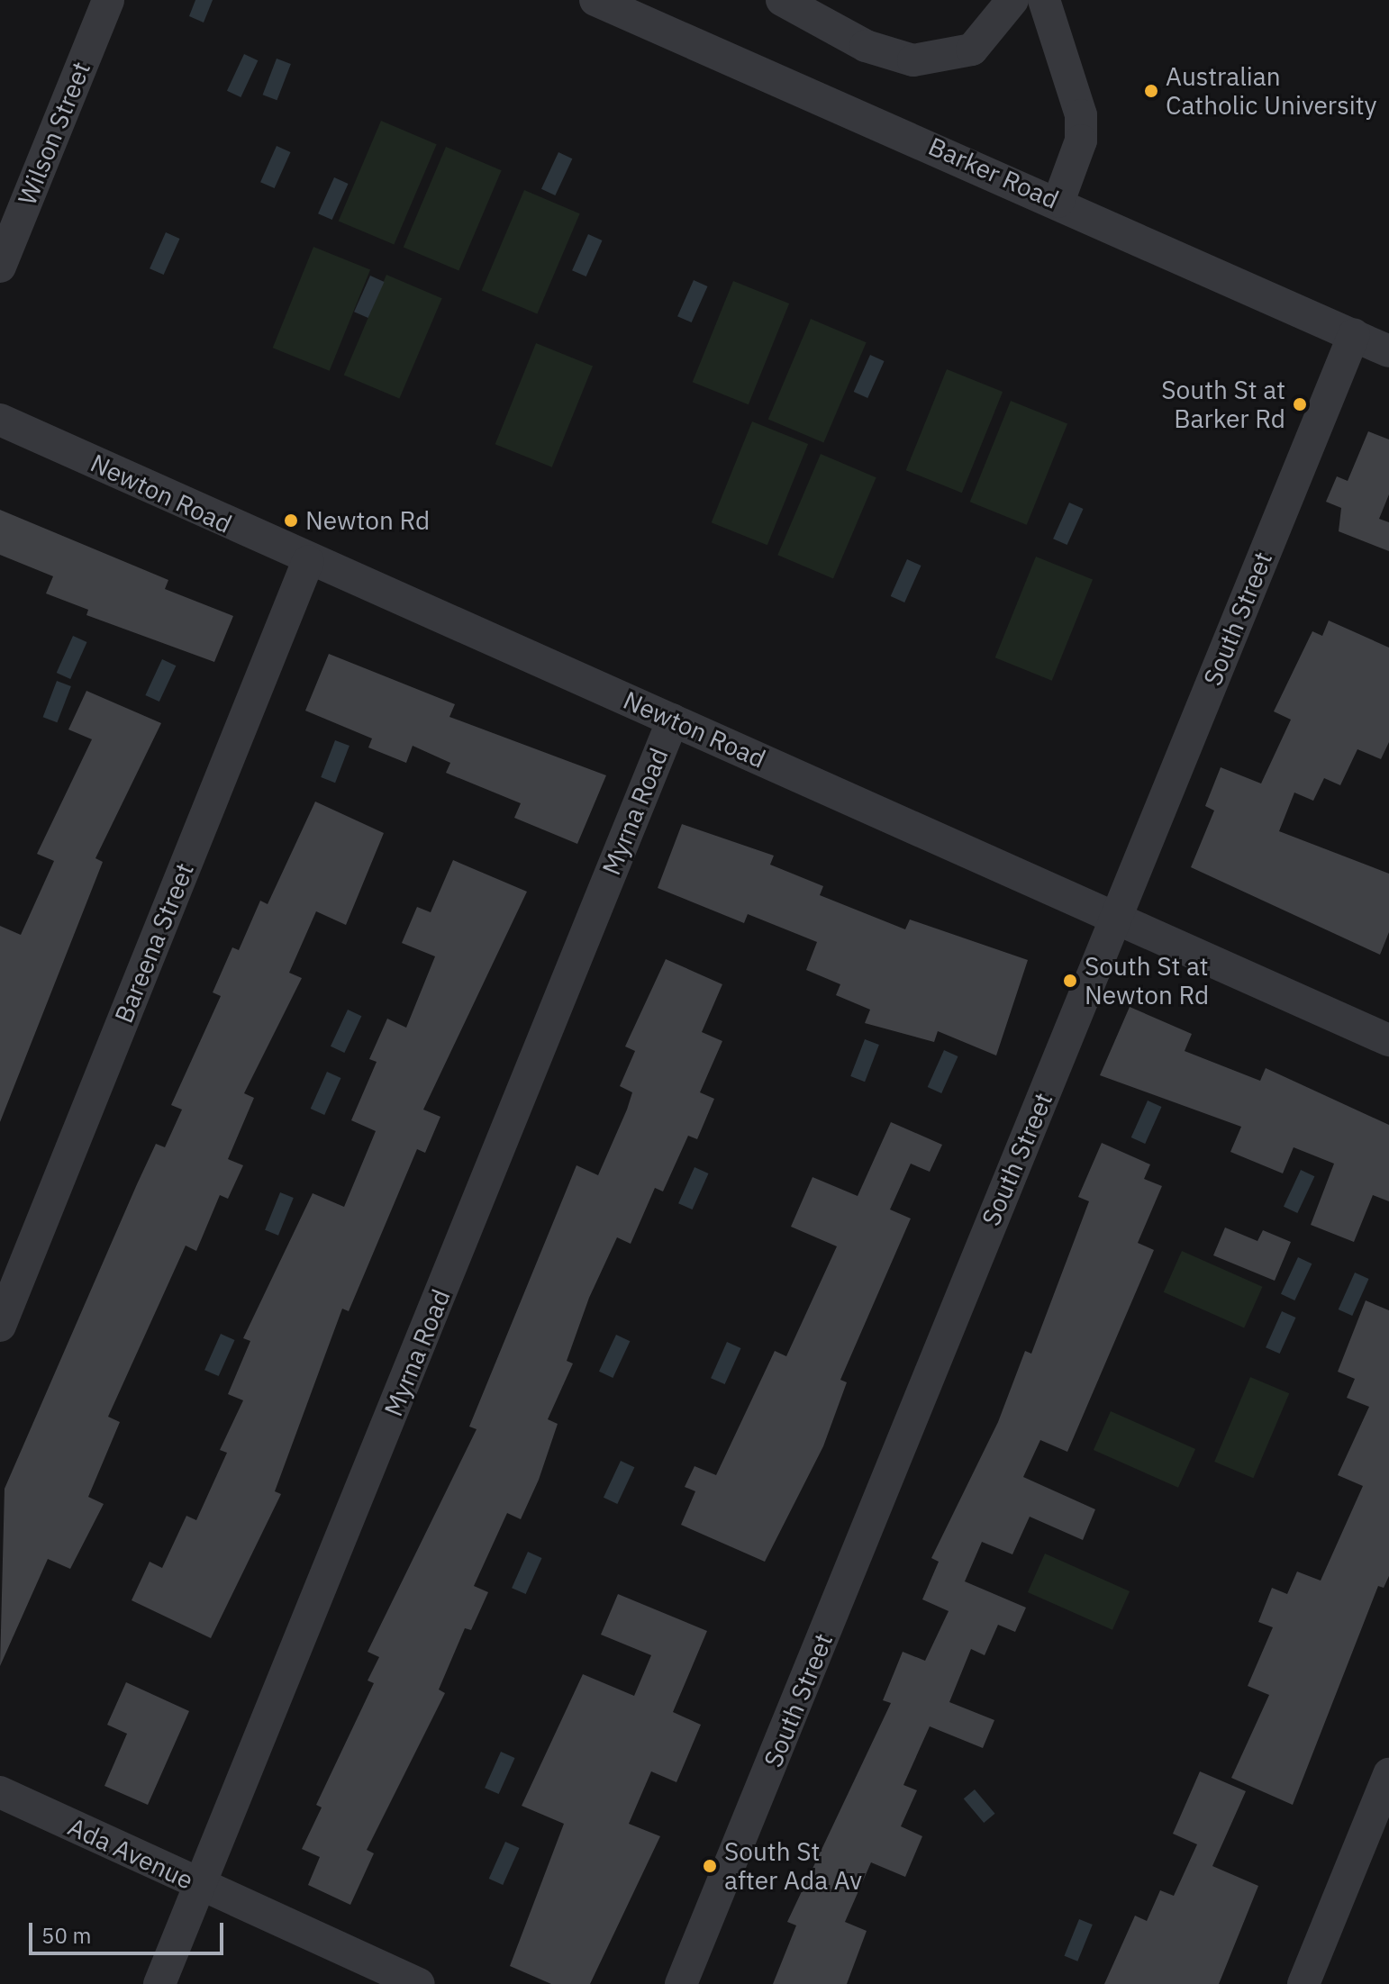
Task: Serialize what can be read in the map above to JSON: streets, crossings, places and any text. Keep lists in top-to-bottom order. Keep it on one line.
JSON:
{"streets":{"street":["Wilson Street","Barker Road","Newton Road","South Street","Myrna Road","Bareena Street","Ada Avenue"]},"crossings":[["Barker Road","South Street"],["Newton Road","South Street"],["Newton Road","Myrna Road"],["Newton Road","Bareena Street"],["Myrna Road","Ada Avenue"]],"places":["Australian Catholic University","South St at Barker Rd","Newton Rd","South St at Newton Rd","South St after Ada Av"],"scale_bar":"50 m"}
